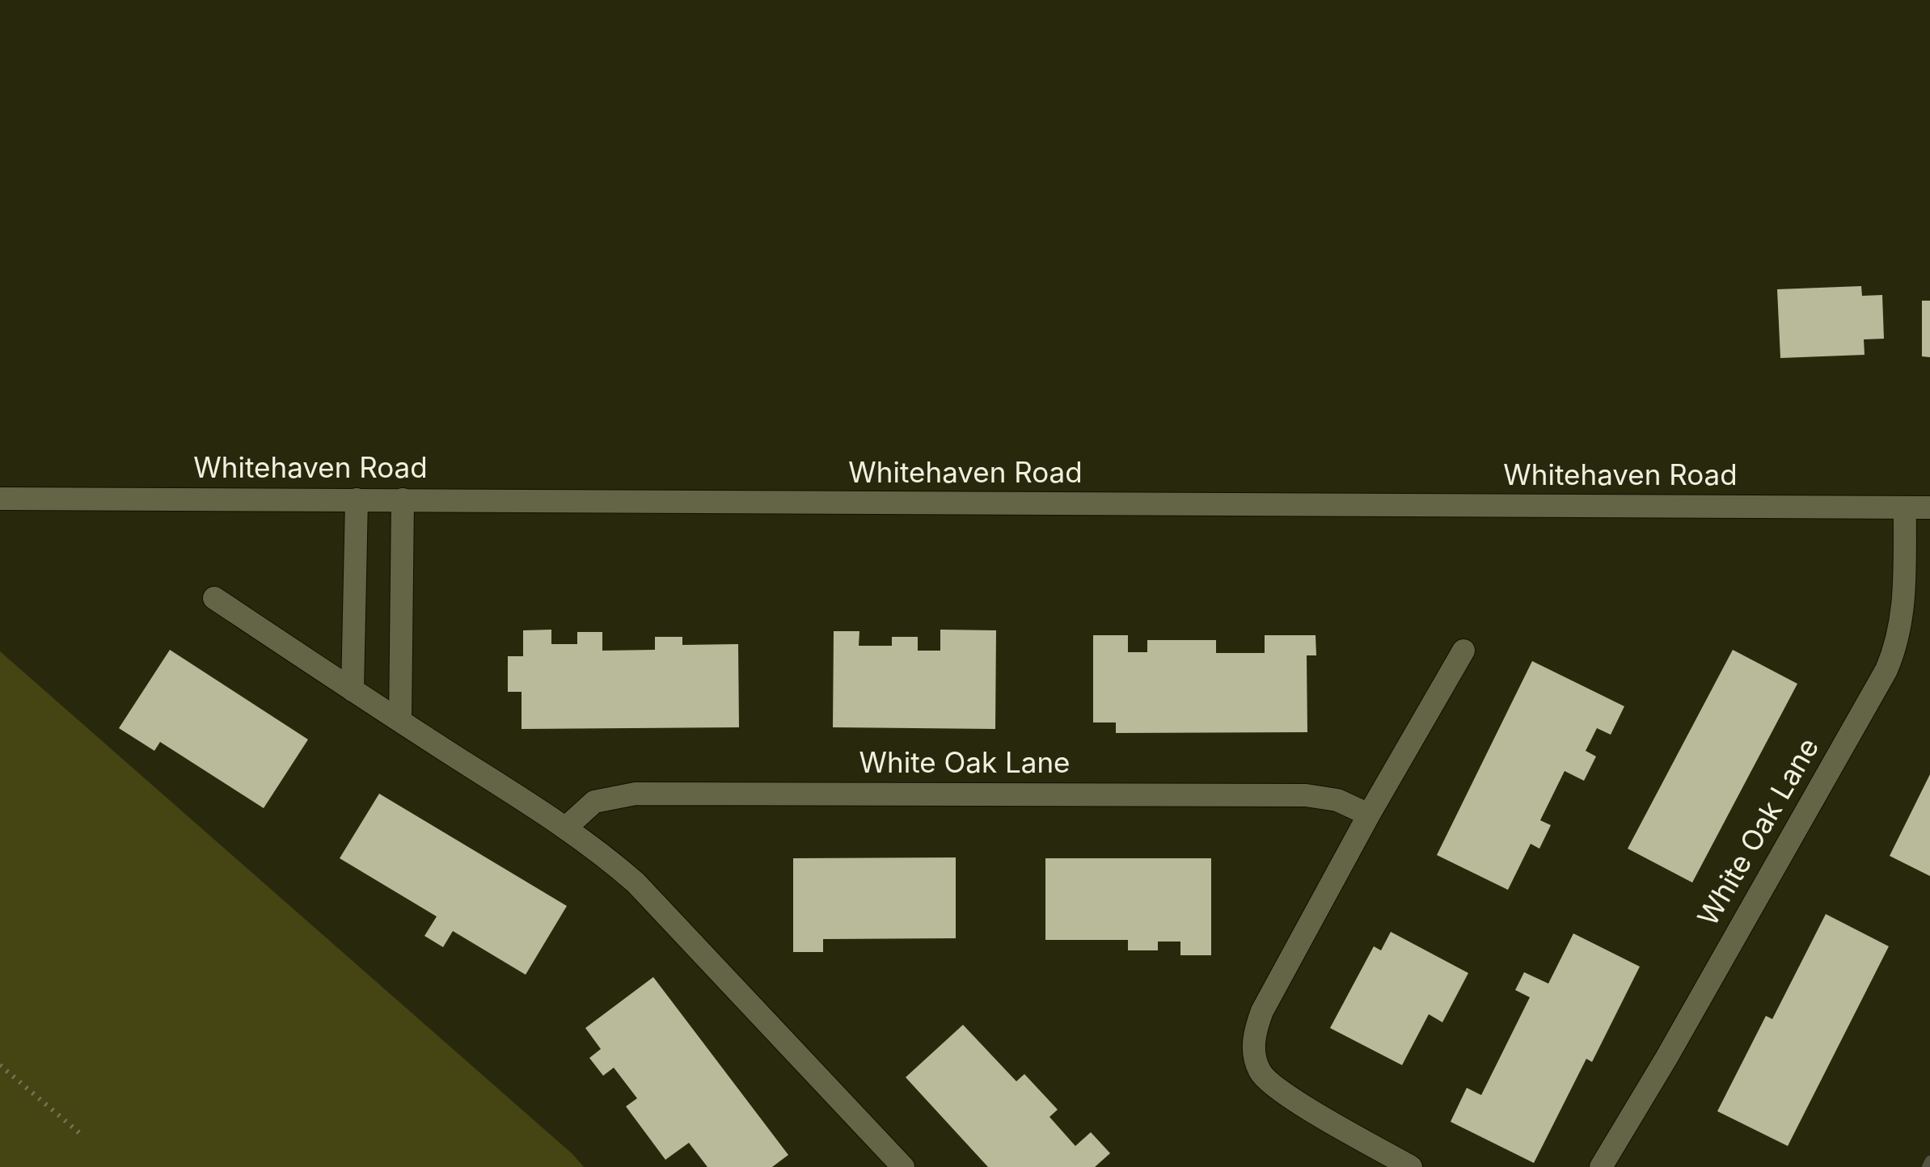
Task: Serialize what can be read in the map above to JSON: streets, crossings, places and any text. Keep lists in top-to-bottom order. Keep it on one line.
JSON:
{"streets":{"street":["Whitehaven Road","White Oak Lane"]},"crossings":[["Whitehaven Road","White Oak Lane"]]}
